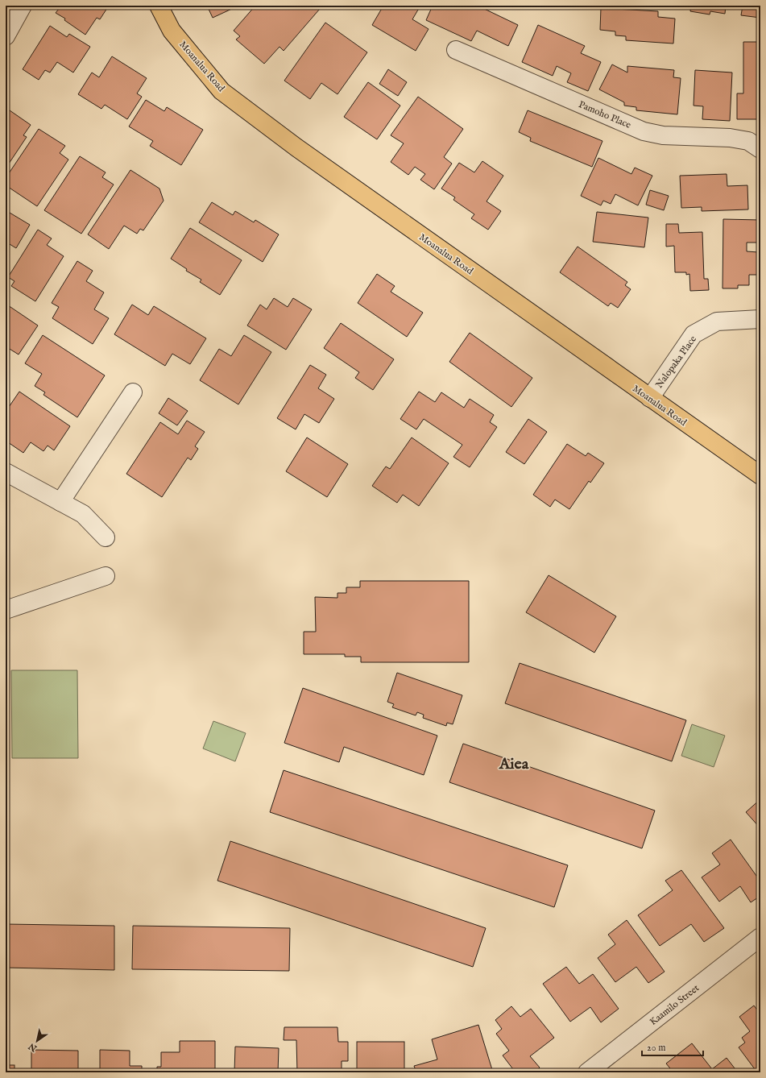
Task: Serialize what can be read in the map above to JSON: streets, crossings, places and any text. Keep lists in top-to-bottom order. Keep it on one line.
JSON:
{"streets":{"main road":["Moanalua Road"],"street":["Pamoho Place","Nalopaka Place","Kaamilo Street"]},"crossings":[["Moanalua Road","Nalopaka Place"]],"districts":["Aiea"],"scale_bar":"20 m","north":"bottom left"}
